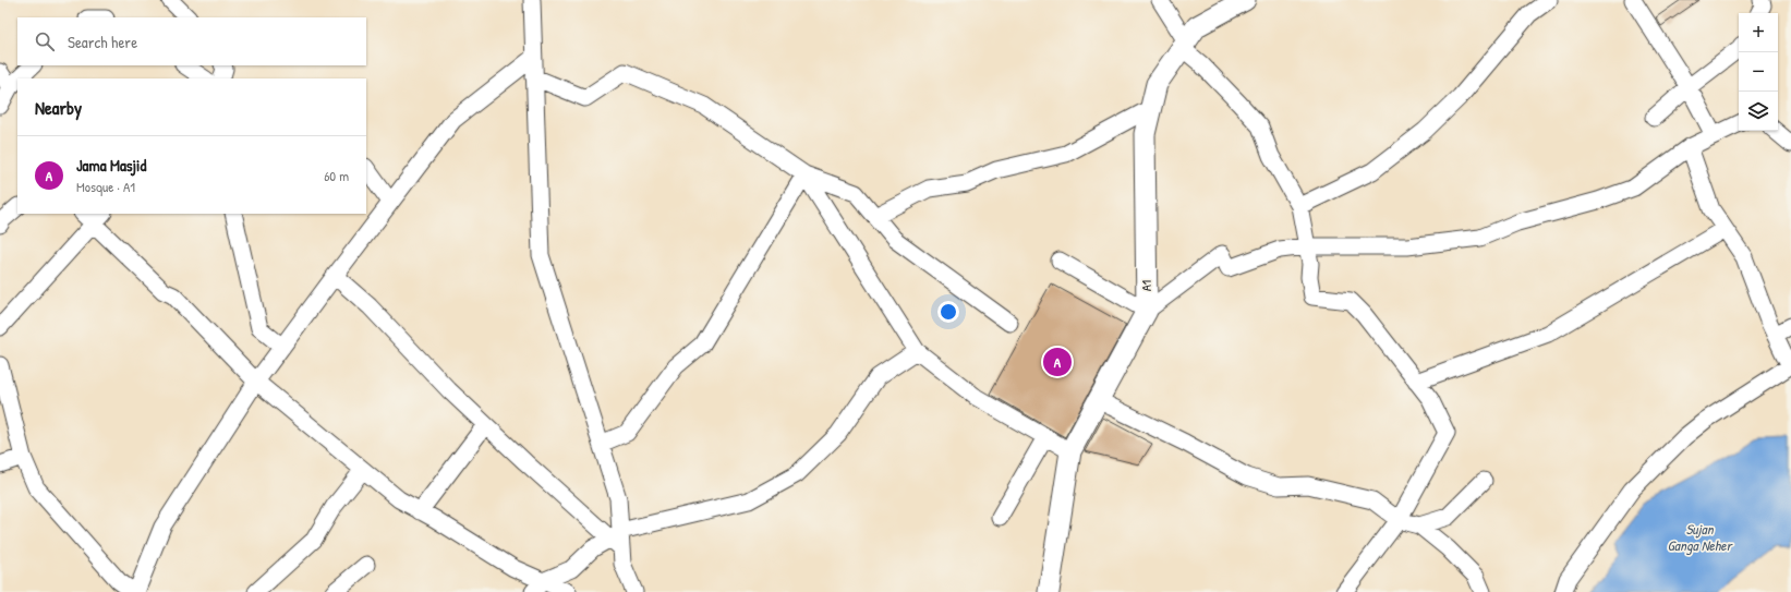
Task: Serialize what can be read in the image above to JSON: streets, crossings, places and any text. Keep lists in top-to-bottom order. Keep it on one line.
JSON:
{"streets":{"main road":["A1"]},"water":["Sujan Ganga Neher"],"page":{"map_buttons":["+","−"],"search":"Search here","heading":"Nearby","list":[{"mark":"A","name":"Jama Masjid","note":"Mosque · A1","value":"60 m"}],"pins":"A"}}
